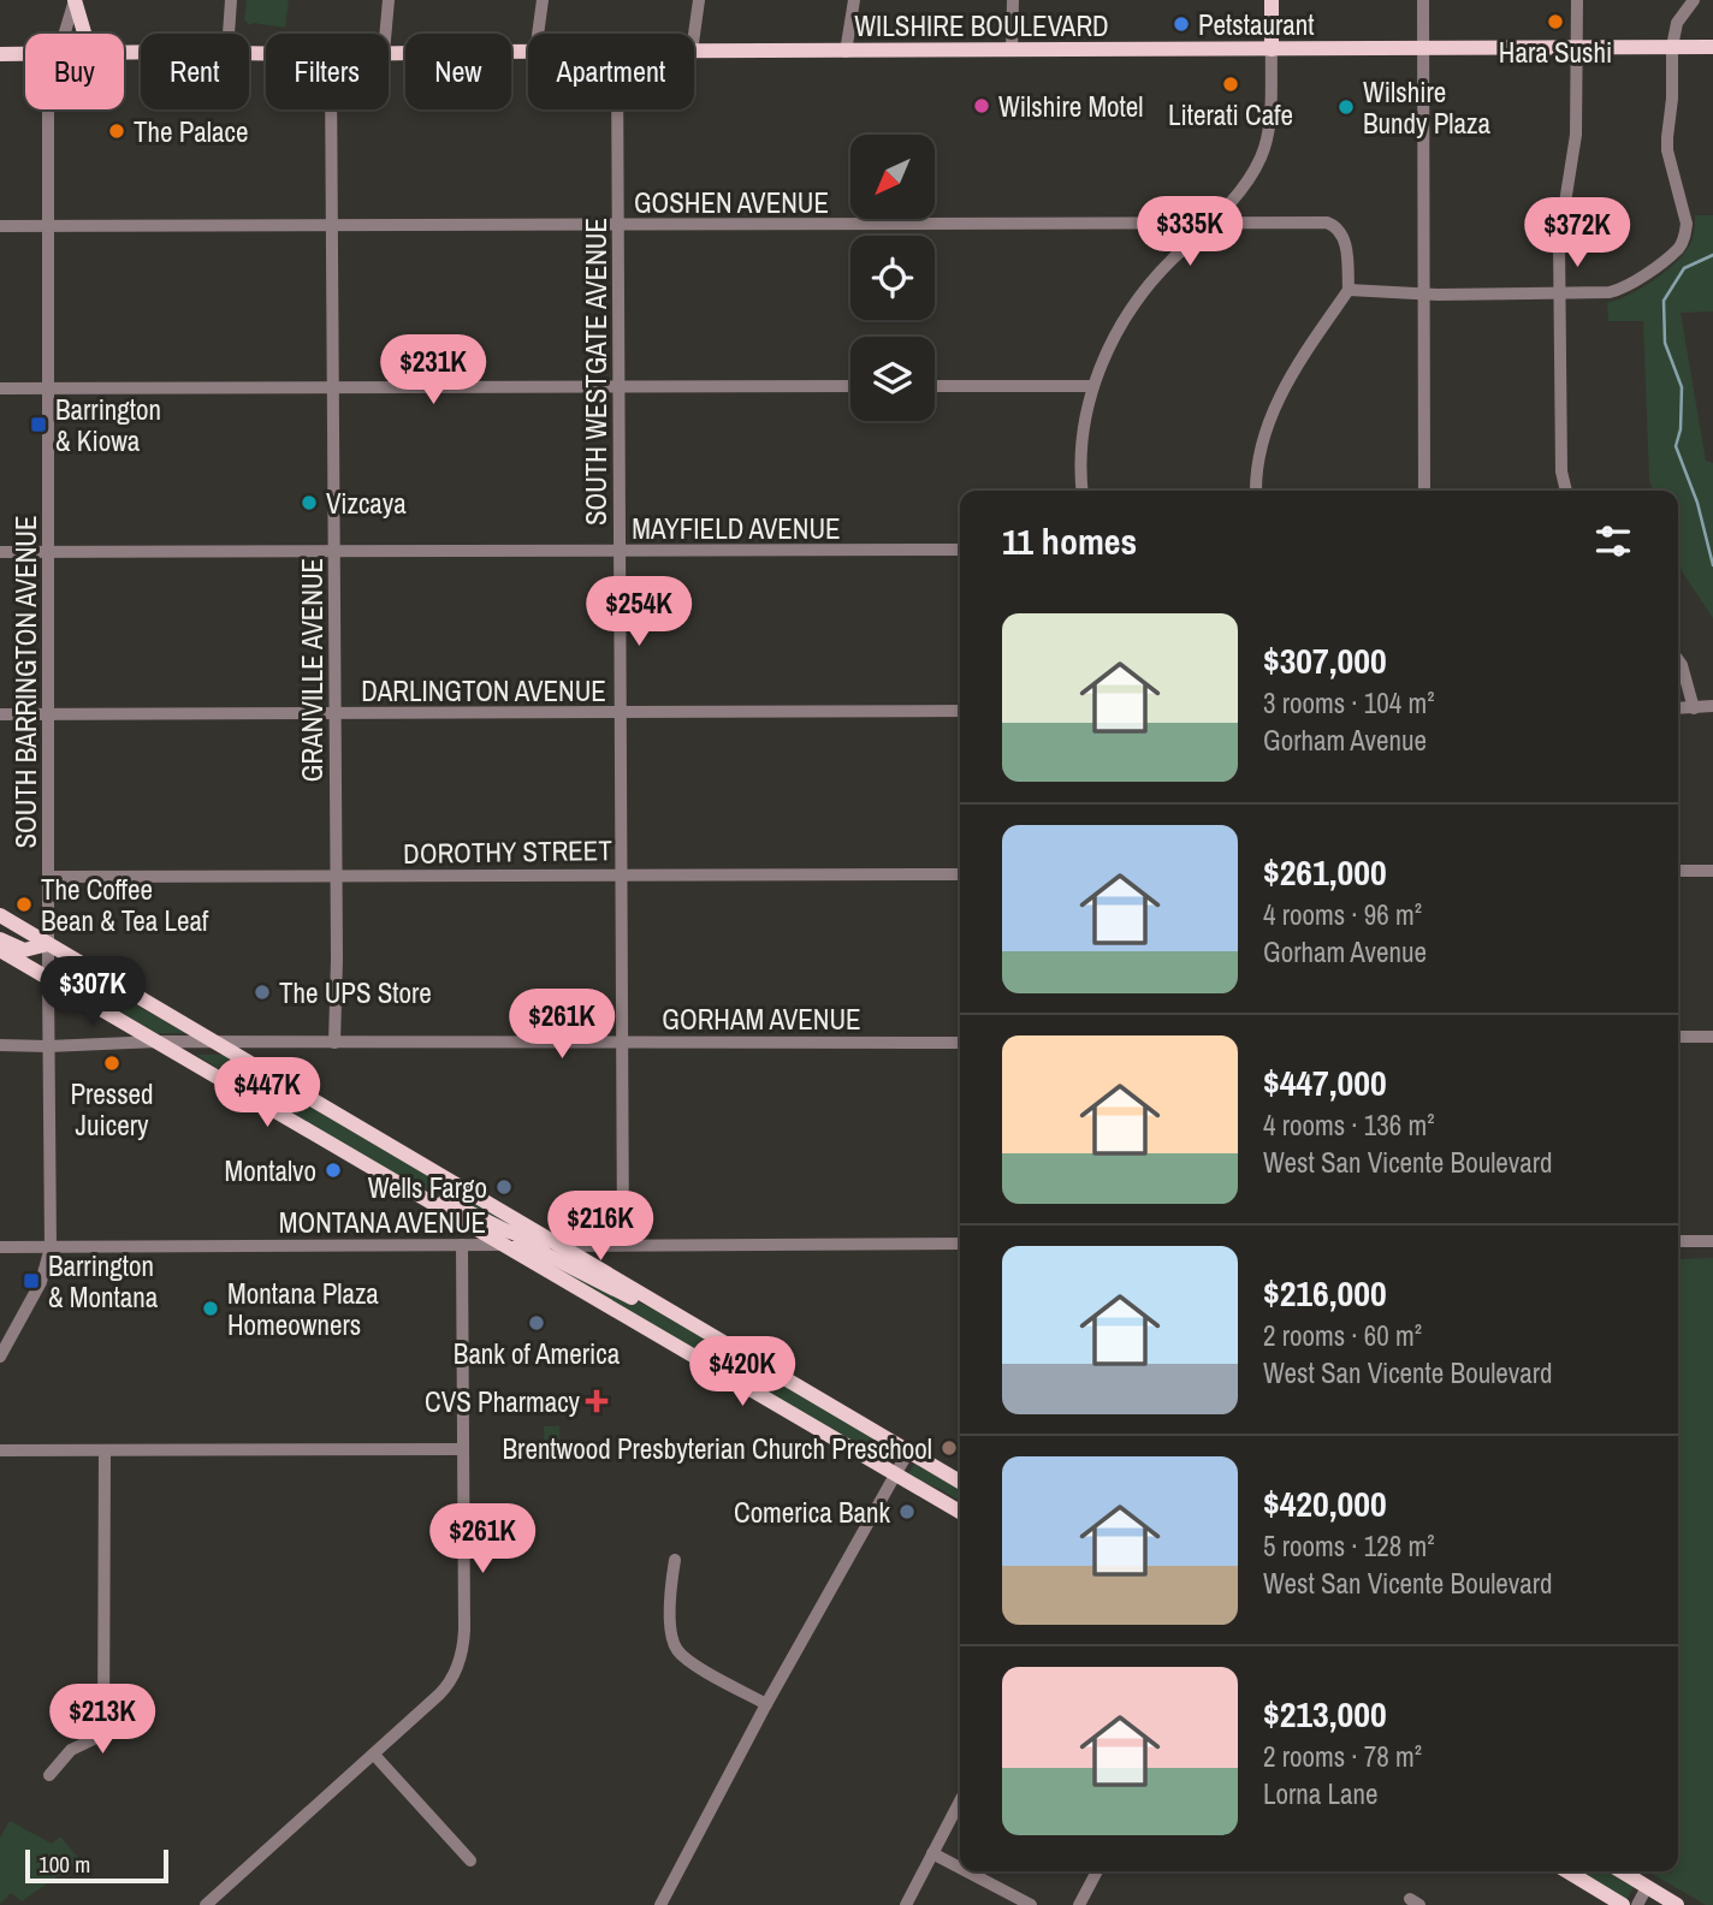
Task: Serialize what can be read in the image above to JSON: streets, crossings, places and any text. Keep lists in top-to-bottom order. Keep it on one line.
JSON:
{"streets":{"main road":["WILSHIRE BOULEVARD"],"street":["GOSHEN AVENUE","SOUTH WESTGATE AVENUE","MAYFIELD AVENUE","GRANVILLE AVENUE","SOUTH BARRINGTON AVENUE","DARLINGTON AVENUE","DOROTHY STREET","GORHAM AVENUE","MONTANA AVENUE"]},"crossings":[["GOSHEN AVENUE","SOUTH WESTGATE AVENUE"],["GOSHEN AVENUE","GRANVILLE AVENUE"],["GOSHEN AVENUE","SOUTH BARRINGTON AVENUE"],["SOUTH WESTGATE AVENUE","MAYFIELD AVENUE"],["SOUTH WESTGATE AVENUE","DARLINGTON AVENUE"],["SOUTH WESTGATE AVENUE","DOROTHY STREET"],["SOUTH WESTGATE AVENUE","GORHAM AVENUE"],["SOUTH WESTGATE AVENUE","MONTANA AVENUE"],["MAYFIELD AVENUE","GRANVILLE AVENUE"],["MAYFIELD AVENUE","SOUTH BARRINGTON AVENUE"],["GRANVILLE AVENUE","DARLINGTON AVENUE"],["GRANVILLE AVENUE","DOROTHY STREET"],["GRANVILLE AVENUE","GORHAM AVENUE"],["SOUTH BARRINGTON AVENUE","DARLINGTON AVENUE"],["SOUTH BARRINGTON AVENUE","DOROTHY STREET"],["SOUTH BARRINGTON AVENUE","GORHAM AVENUE"],["SOUTH BARRINGTON AVENUE","MONTANA AVENUE"]],"places":{"other":["Hara Sushi","Petstaurant","Literati Cafe","Wilshire Motel","Wilshire Bundy Plaza","The Palace","Vizcaya","The Coffee Bean & Tea Leaf","The UPS Store","Pressed Juicery","Montalvo","Wells Fargo","Montana Plaza Homeowners","Bank of America","Brentwood Presbyterian Church Preschool","Comerica Bank"],"transit":["Barrington & Kiowa","Barrington & Montana"],"health":["CVS Pharmacy"]},"scale_bar":"100 m","north":"bottom left","page":{"chip":["Buy","Rent","Filters","New","Apartment"],"price":["$335K","$372K","$231K","$254K","$307K","$261K","$447K","$216K","$420K","$261K","$213K"],"heading":"11 homes","list":[{"name":"$307,000","note":"3 rooms · 104 m² · Gorham Avenue"},{"name":"$261,000","note":"4 rooms · 96 m² · Gorham Avenue"},{"name":"$447,000","note":"4 rooms · 136 m² · West San Vicente Boulevard"},{"name":"$216,000","note":"2 rooms · 60 m² · West San Vicente Boulevard"},{"name":"$420,000","note":"5 rooms · 128 m² · West San Vicente Boulevard"},{"name":"$213,000","note":"2 rooms · 78 m² · Lorna Lane"}],"scale":"100 m"}}
